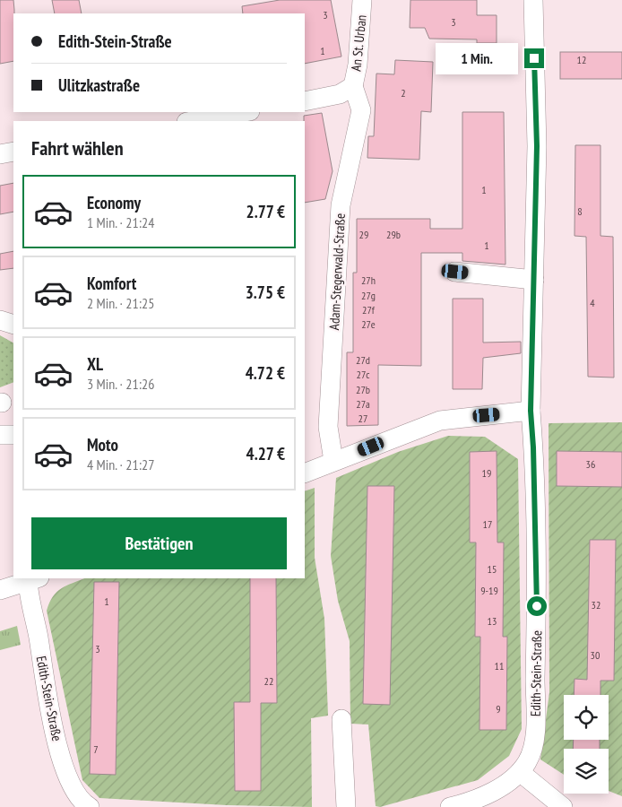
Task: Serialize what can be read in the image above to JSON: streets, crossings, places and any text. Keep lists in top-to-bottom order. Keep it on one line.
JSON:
{"streets":{"street":["An St. Urban","Adam-Stegerwald-Straße","Edith-Stein-Straße"]},"crossings":[["An St. Urban","Adam-Stegerwald-Straße"]],"house_numbers":["3","3","1","12","2","1","8","29","29b","1","27h","27g","4","27f","27e","27d","27c","27b","27a","27","36","19","17","15","9-19","1","32","13","3","30","11","22","9","7"],"page":{"banner":["Edith-Stein-Straße","Ulitzkastraße"],"bubble":"1 Min.","heading":"Fahrt wählen","list":[{"name":"Economy","note":"1 Min. · 21:24","value":"2.77 €"},{"name":"Komfort","note":"2 Min. · 21:25","value":"3.75 €"},{"name":"XL","note":"3 Min. · 21:26","value":"4.72 €"},{"name":"Moto","note":"4 Min. · 21:27","value":"4.27 €"}],"buttons":"Bestätigen"}}
